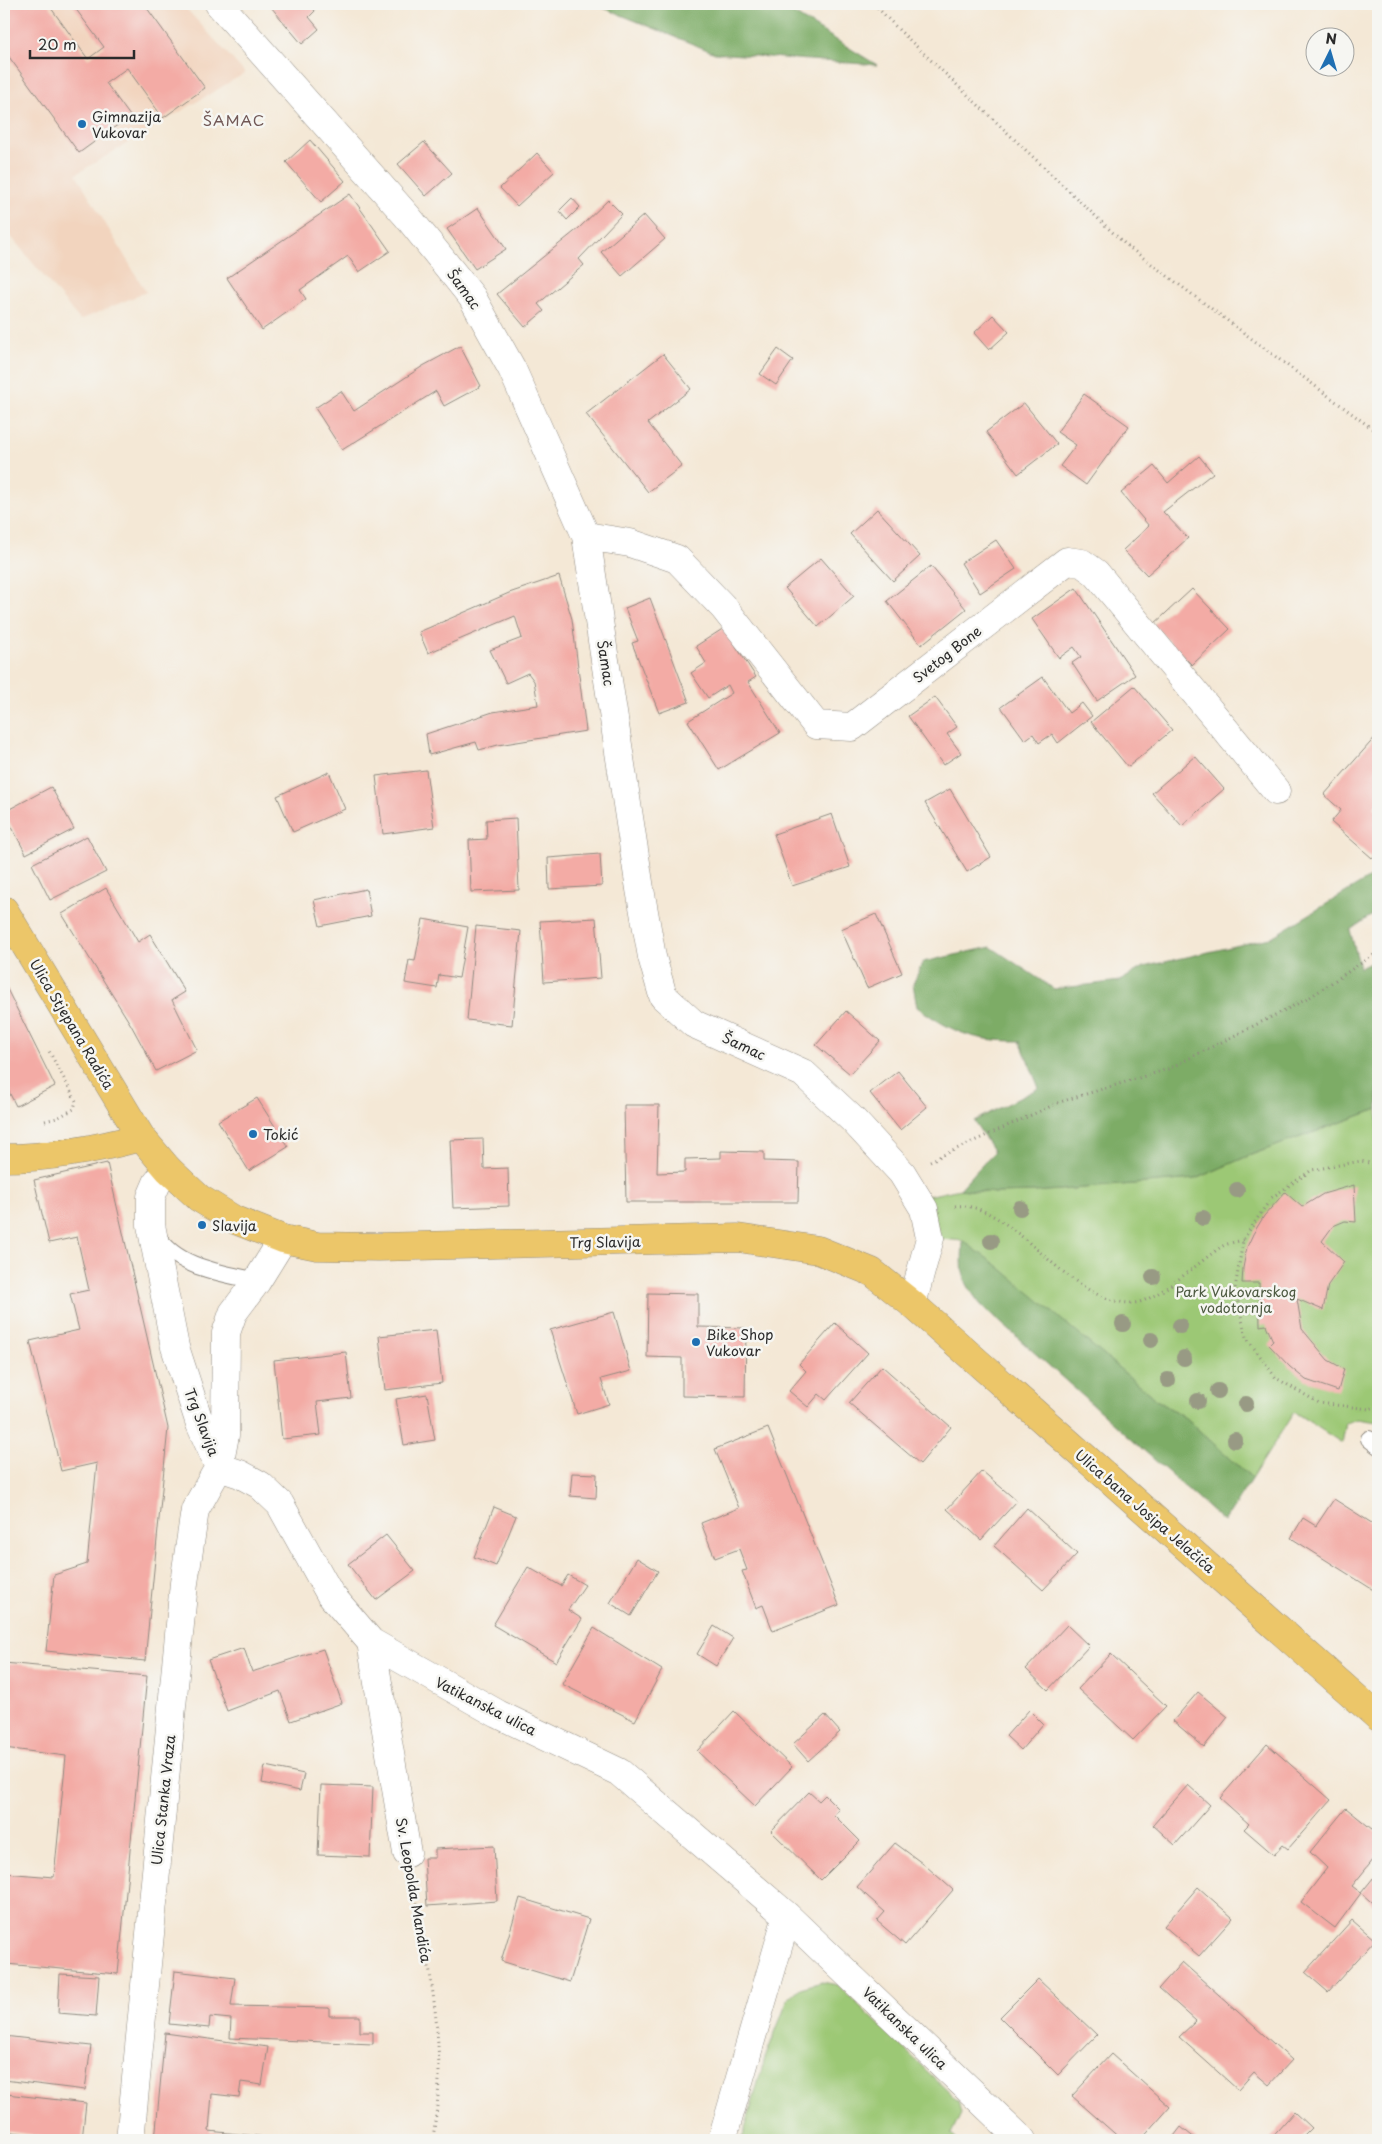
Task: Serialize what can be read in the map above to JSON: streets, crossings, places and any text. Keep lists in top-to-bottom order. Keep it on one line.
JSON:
{"streets":{"main road":["Ulica Stjepana Radića","Trg Slavija","Ulica bana Josipa Jelačića"],"street":["Šamac","Svetog Bone","Vatikanska ulica","Ulica Stanka Vraza","Sv. Leopolda Mandića"]},"crossings":[["Šamac","Svetog Bone"],["Šamac","Trg Slavija"],["Šamac","Ulica bana Josipa Jelačića"],["Ulica Stjepana Radića","Trg Slavija"],["Trg Slavija","Ulica bana Josipa Jelačića"],["Trg Slavija","Vatikanska ulica"],["Trg Slavija","Ulica Stanka Vraza"],["Vatikanska ulica","Ulica Stanka Vraza"],["Vatikanska ulica","Sv. Leopolda Mandića"]],"districts":["ŠAMAC"],"parks":["Park Vukovarskog vodotornja"],"places":["Gimnazija Vukovar","Tokić","Slavija","Bike Shop Vukovar"],"scale_bar":"20 m","north":"top"}
